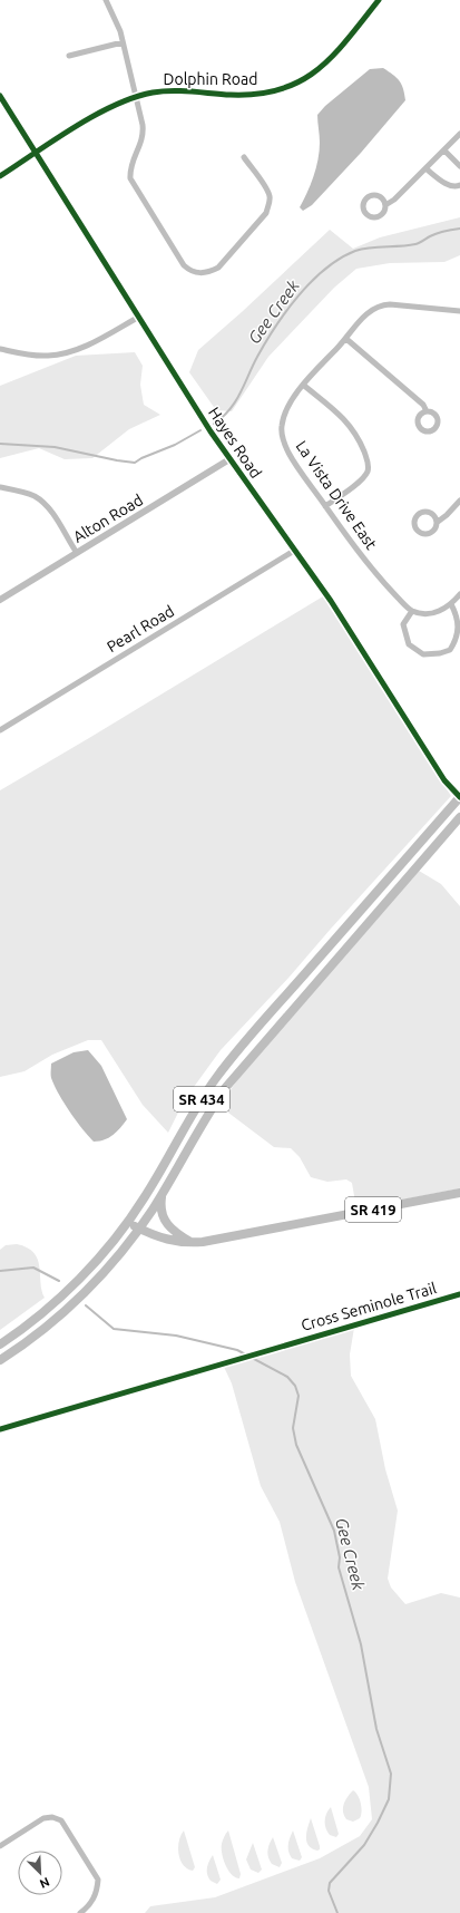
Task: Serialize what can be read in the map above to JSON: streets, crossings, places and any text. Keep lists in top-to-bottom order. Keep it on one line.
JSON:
{"streets":{"main road":["SR 434","SR 419"],"street":["Dolphin Road","Hayes Road","La Vista Drive East","Alton Road","Pearl Road"],"cycle path":["Cross Seminole Trail"]},"crossings":[["Dolphin Road","Hayes Road"],["Hayes Road","Alton Road"],["Hayes Road","Pearl Road"],["Hayes Road","SR 434"],["SR 434","SR 419"]],"water":["Gee Creek"],"north":"bottom right"}
